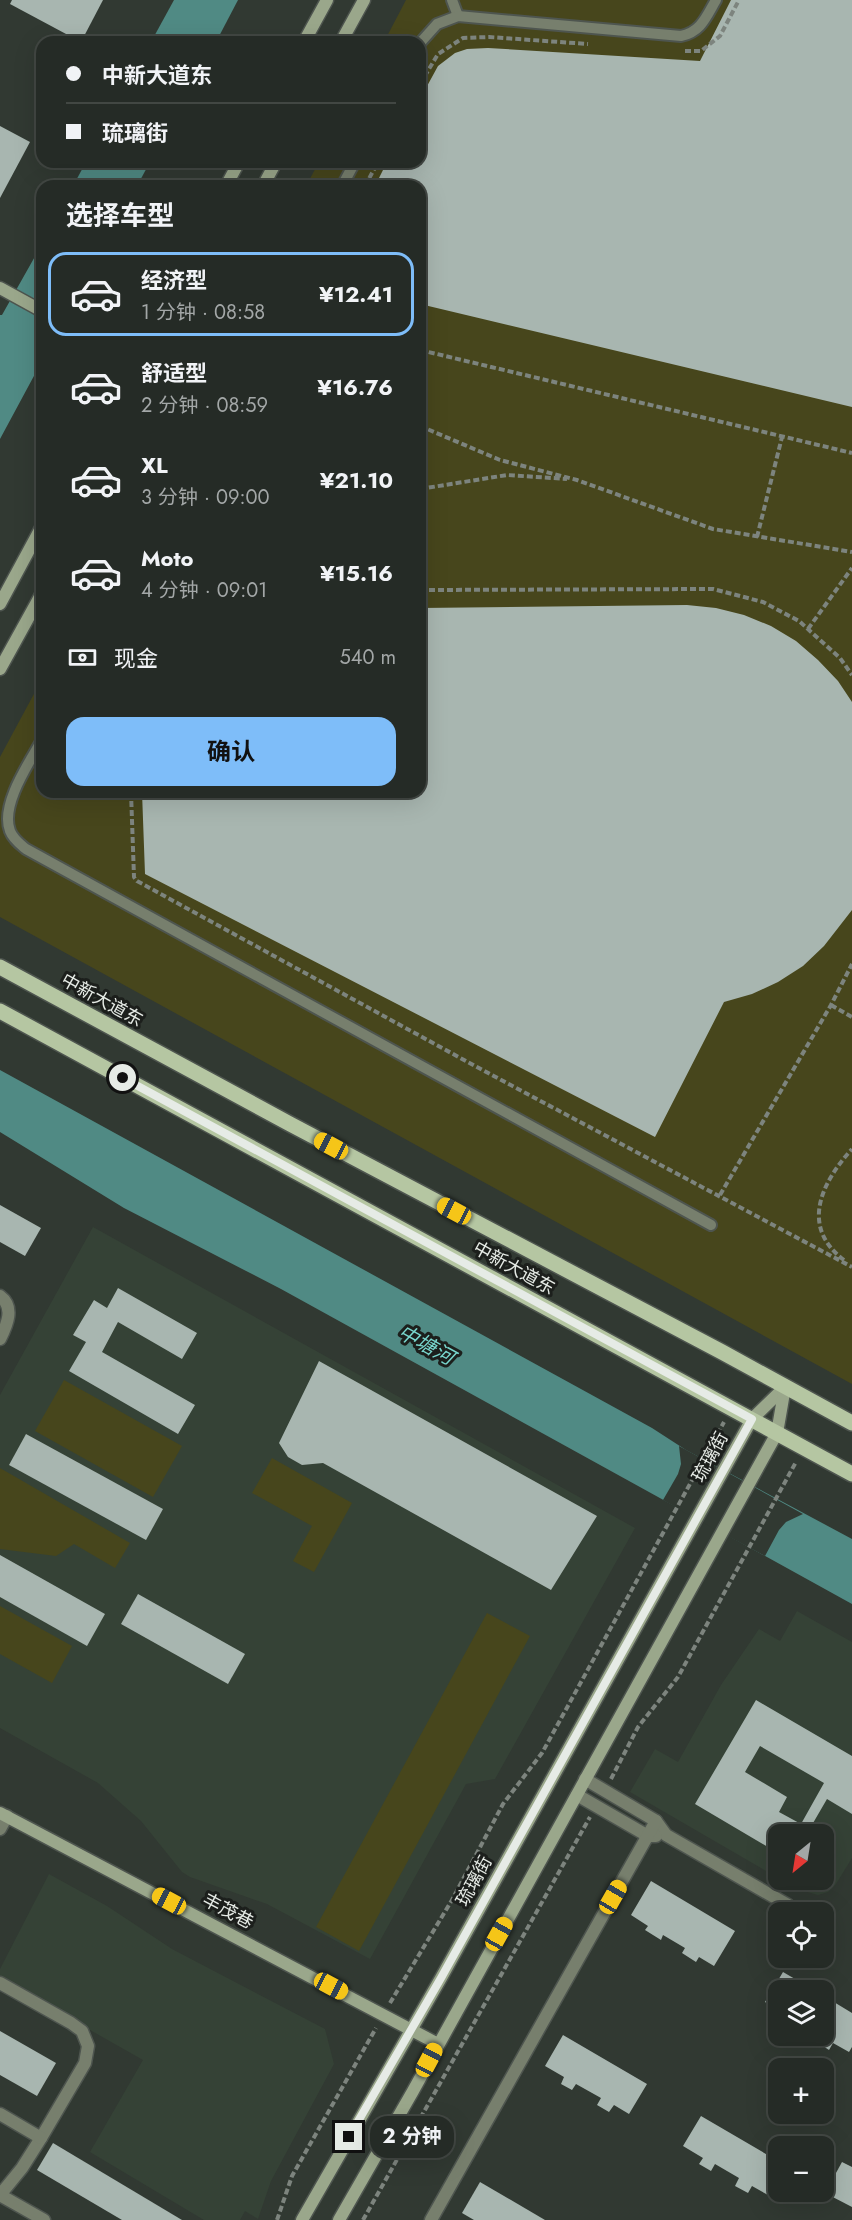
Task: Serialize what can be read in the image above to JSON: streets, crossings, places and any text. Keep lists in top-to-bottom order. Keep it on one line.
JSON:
{"streets":{"main road":["中新大道东","琉璃街","丰茂巷"]},"crossings":[["中新大道东","琉璃街"],["琉璃街","丰茂巷"]],"water":["中塘河"],"north":"bottom left","page":{"banner":["中新大道东","琉璃街"],"heading":"选择车型","list":[{"name":"经济型","note":"1 分钟 · 08:58","value":"¥12.41"},{"name":"舒适型","note":"2 分钟 · 08:59","value":"¥16.76"},{"name":"XL","note":"3 分钟 · 09:00","value":"¥21.10"},{"name":"Moto","note":"4 分钟 · 09:01","value":"¥15.16"}],"pay":["现金","540 m"],"buttons":"确认","map_buttons":["+","−"],"bubble":"2 分钟"}}
